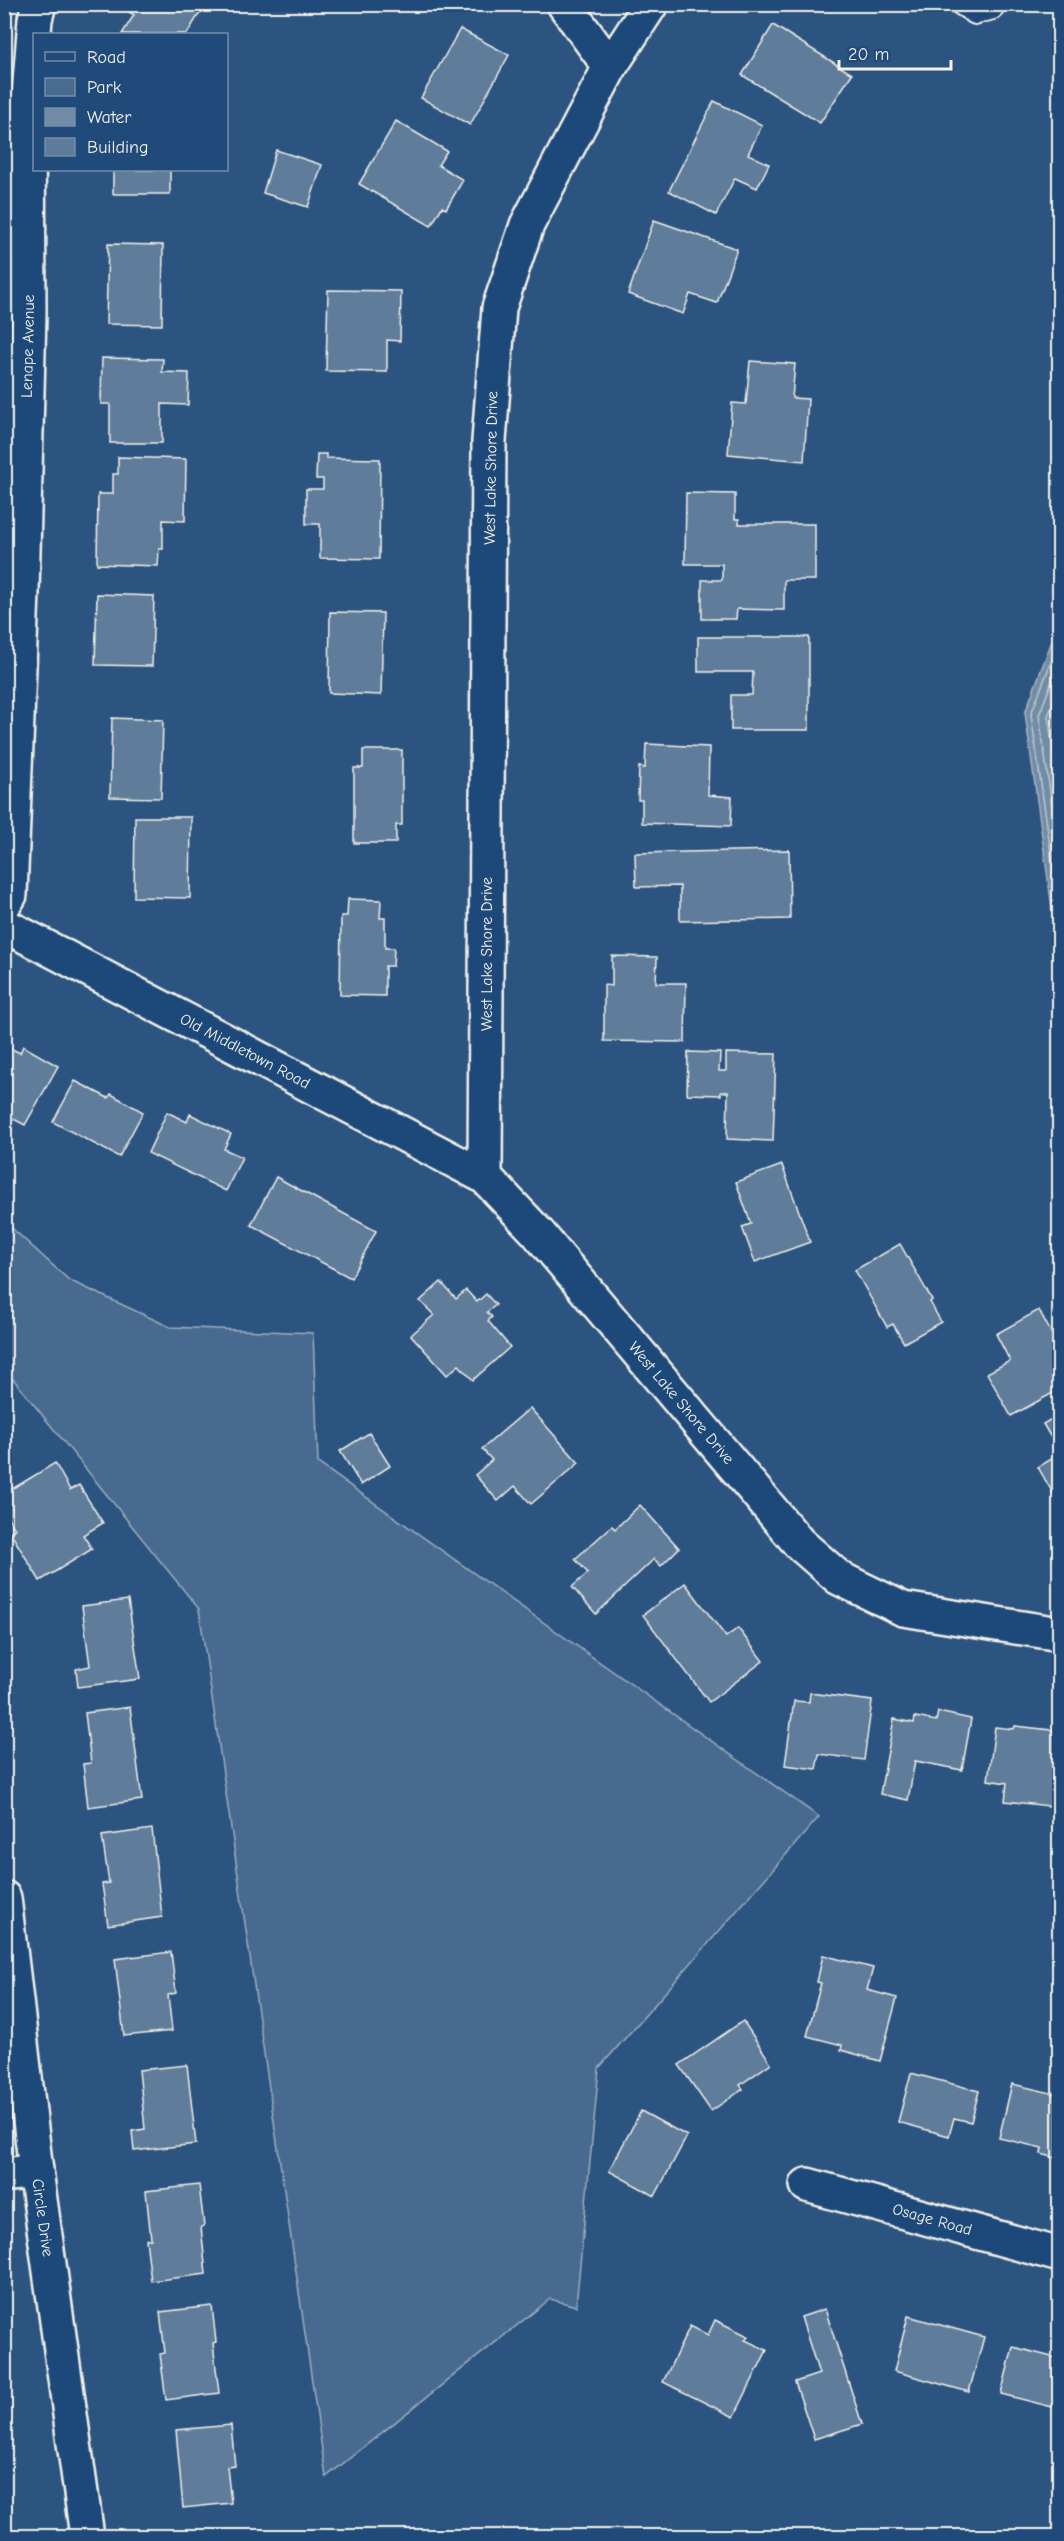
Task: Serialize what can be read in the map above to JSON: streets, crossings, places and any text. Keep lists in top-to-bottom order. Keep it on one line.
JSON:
{"streets":{"street":["Lenape Avenue","West Lake Shore Drive","Old Middletown Road","Circle Drive","Osage Road"]},"crossings":[["West Lake Shore Drive","Old Middletown Road"]],"legend":["Road","Park","Water","Building"],"scale_bar":"20 m"}
